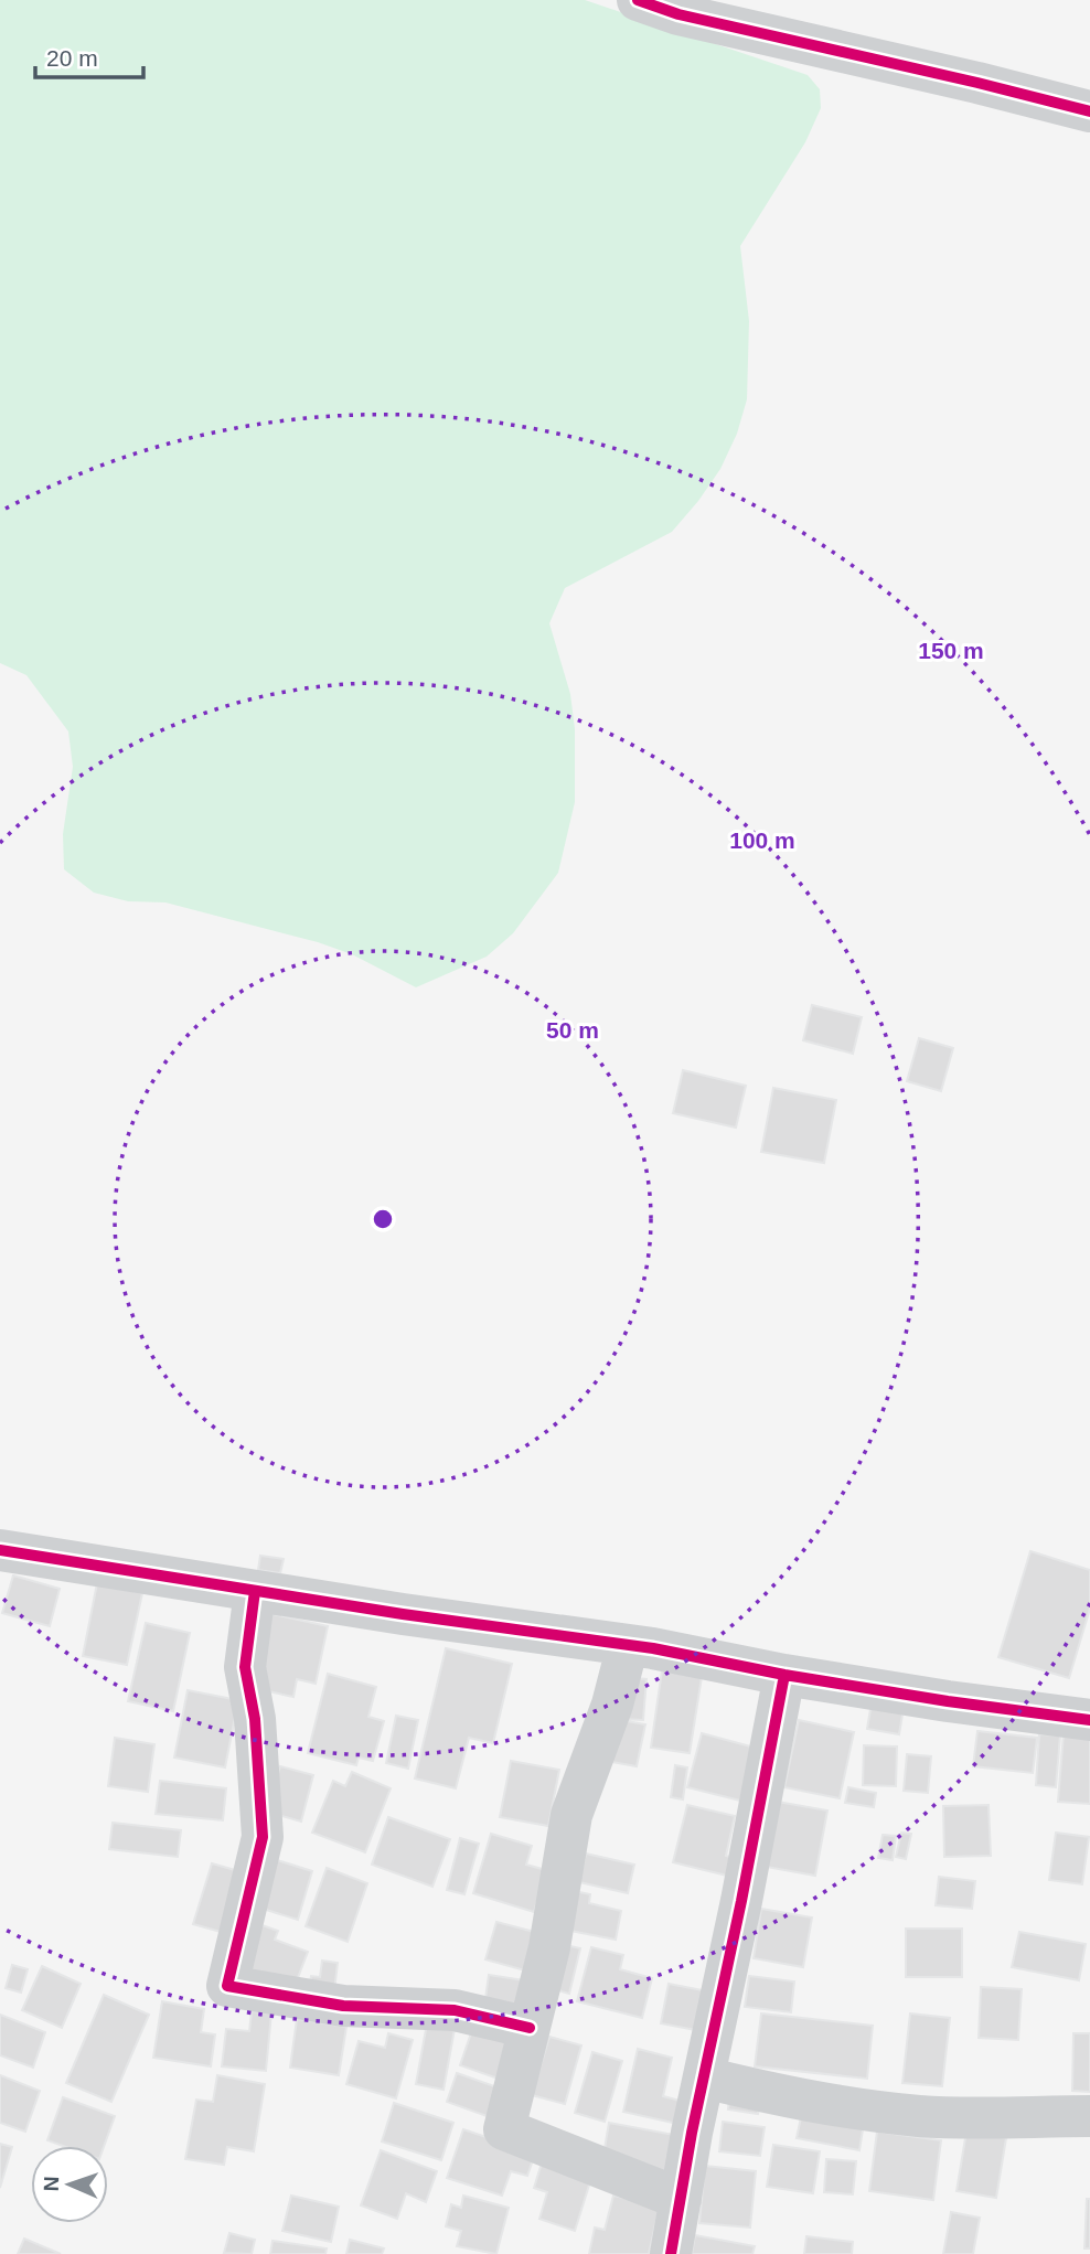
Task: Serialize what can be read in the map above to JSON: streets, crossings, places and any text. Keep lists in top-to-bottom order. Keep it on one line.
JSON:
{"scale_bar":"20 m","north":"left","rings":["150 m","100 m","50 m"]}
